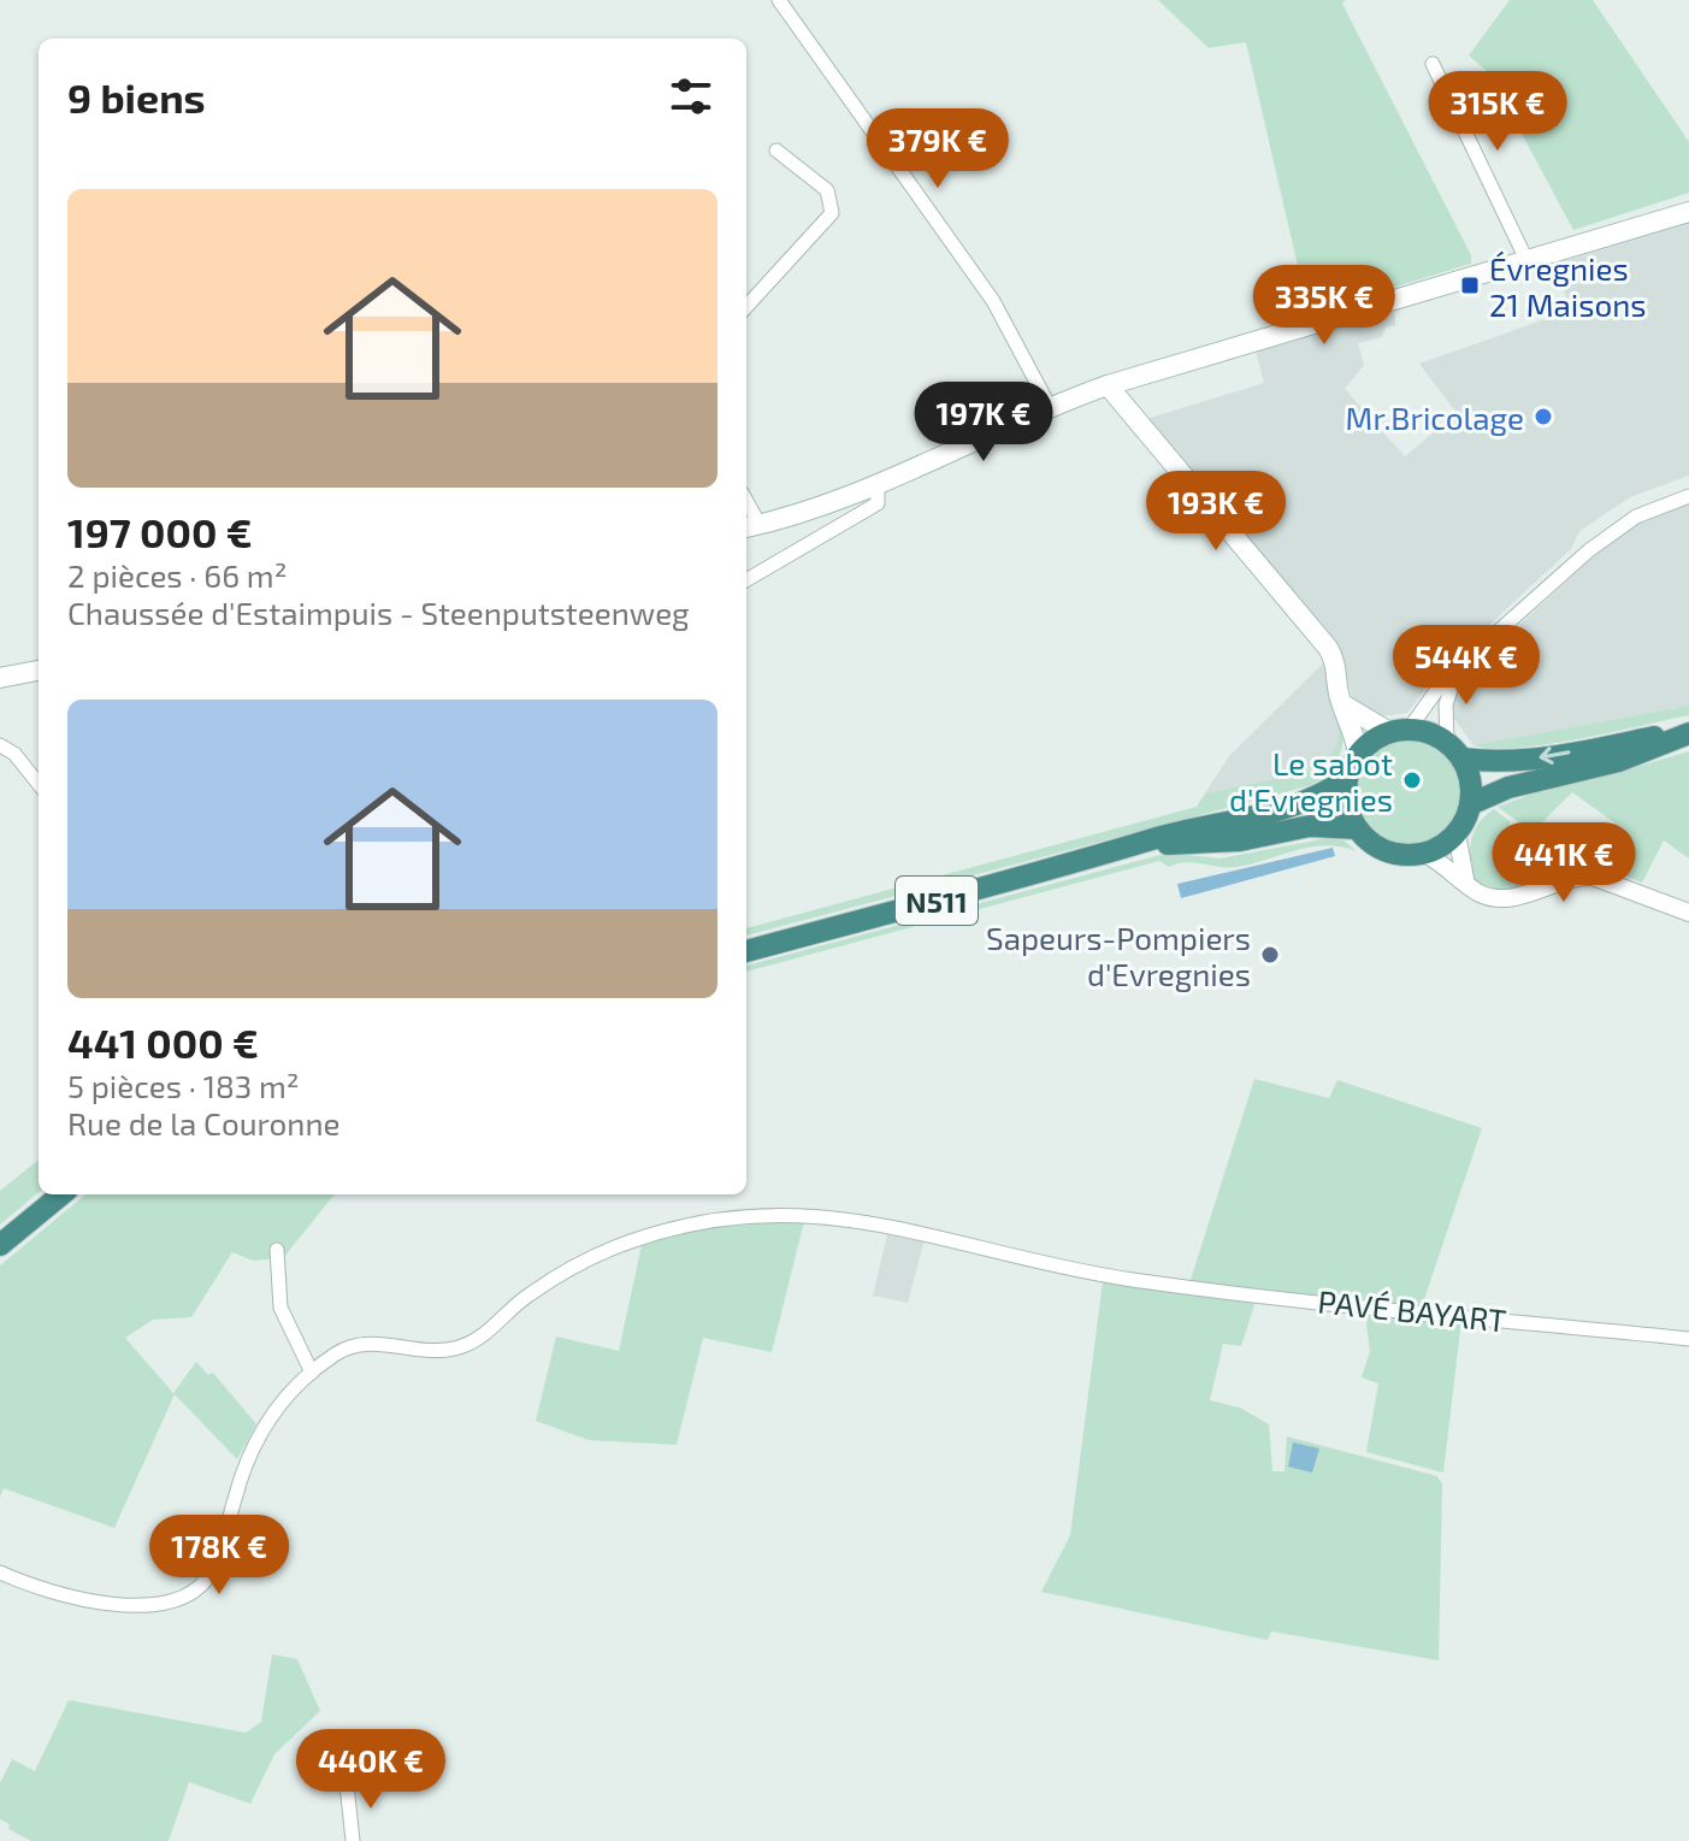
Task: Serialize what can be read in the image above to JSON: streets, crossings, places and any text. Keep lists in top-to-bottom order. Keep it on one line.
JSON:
{"streets":{"highway":["N511"],"street":["PAVÉ BAYART"]},"places":{"transit":["Évregnies 21 Maisons"],"other":["Mr.Bricolage","Le sabot d'Evregnies","Sapeurs-Pompiers d'Evregnies"]},"page":{"heading":"9 biens","price":["315K €","379K €","335K €","197K €","193K €","544K €","441K €","178K €","440K €"],"list":[{"name":"197 000 €","note":"2 pièces · 66 m² · Chaussée d'Estaimpuis - Steenputsteenweg"},{"name":"441 000 €","note":"5 pièces · 183 m² · Rue de la Couronne"}]}}
